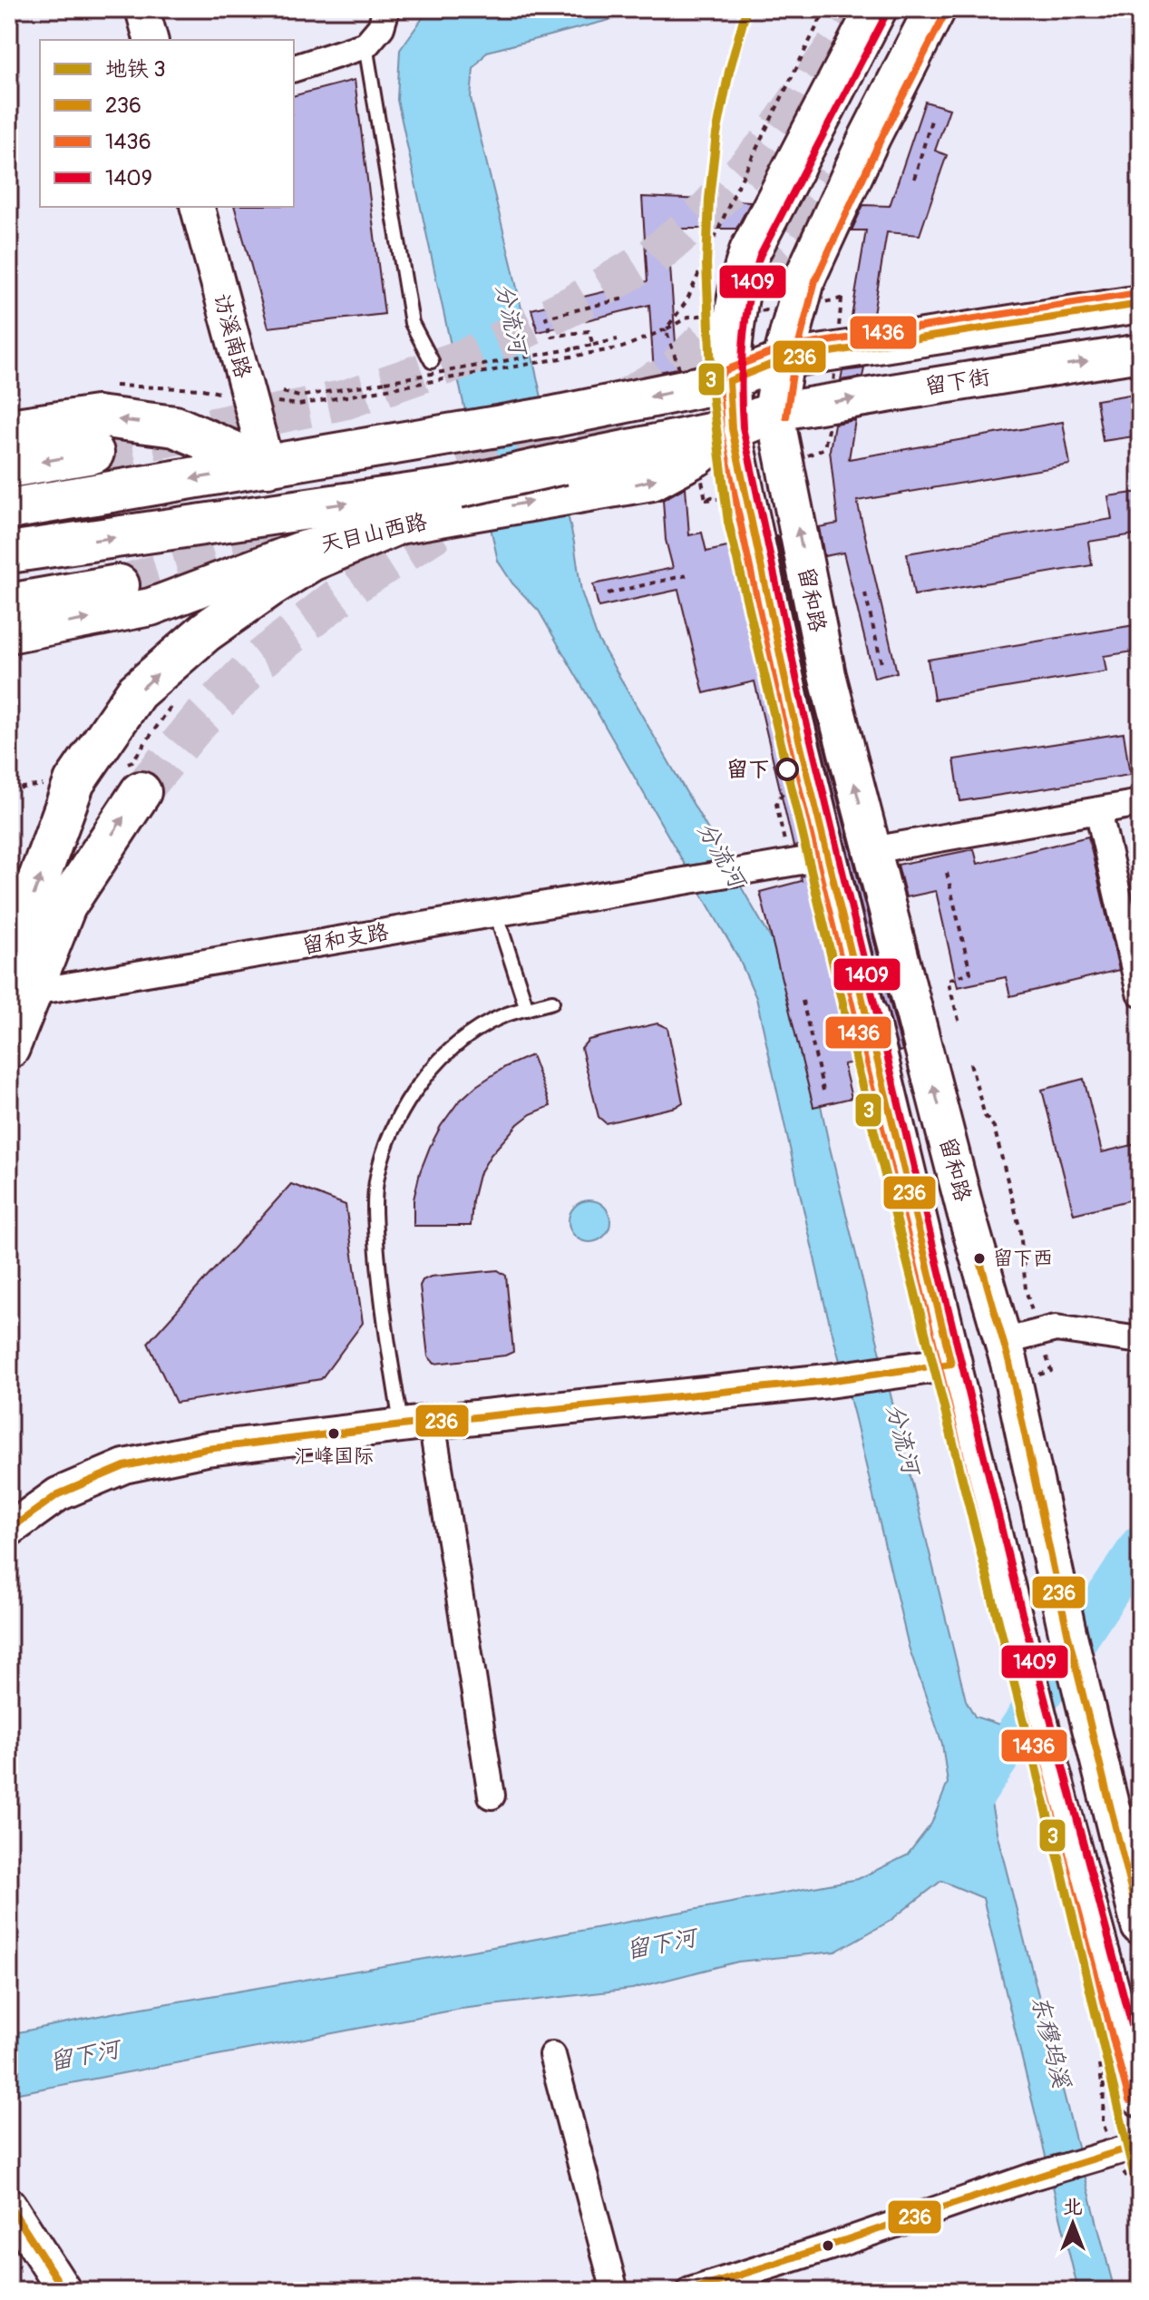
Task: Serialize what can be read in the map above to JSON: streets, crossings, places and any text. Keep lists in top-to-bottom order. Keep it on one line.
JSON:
{"streets":{"main road":["留下街","天目山西路","留和路"],"street":["访溪南路","留和支路"]},"crossings":[["留下街","天目山西路"],["留下街","留和路"],["天目山西路","留和路"],["留和路","留和支路"]],"water":["分流河","留下河","东穆坞溪"],"places":["留下","留下西","汇峰国际"],"lines":["metro line 3","transit line 1436","transit line 1409","transit line 236"],"legend":["地铁 3","236","1436","1409"],"north":"top"}
